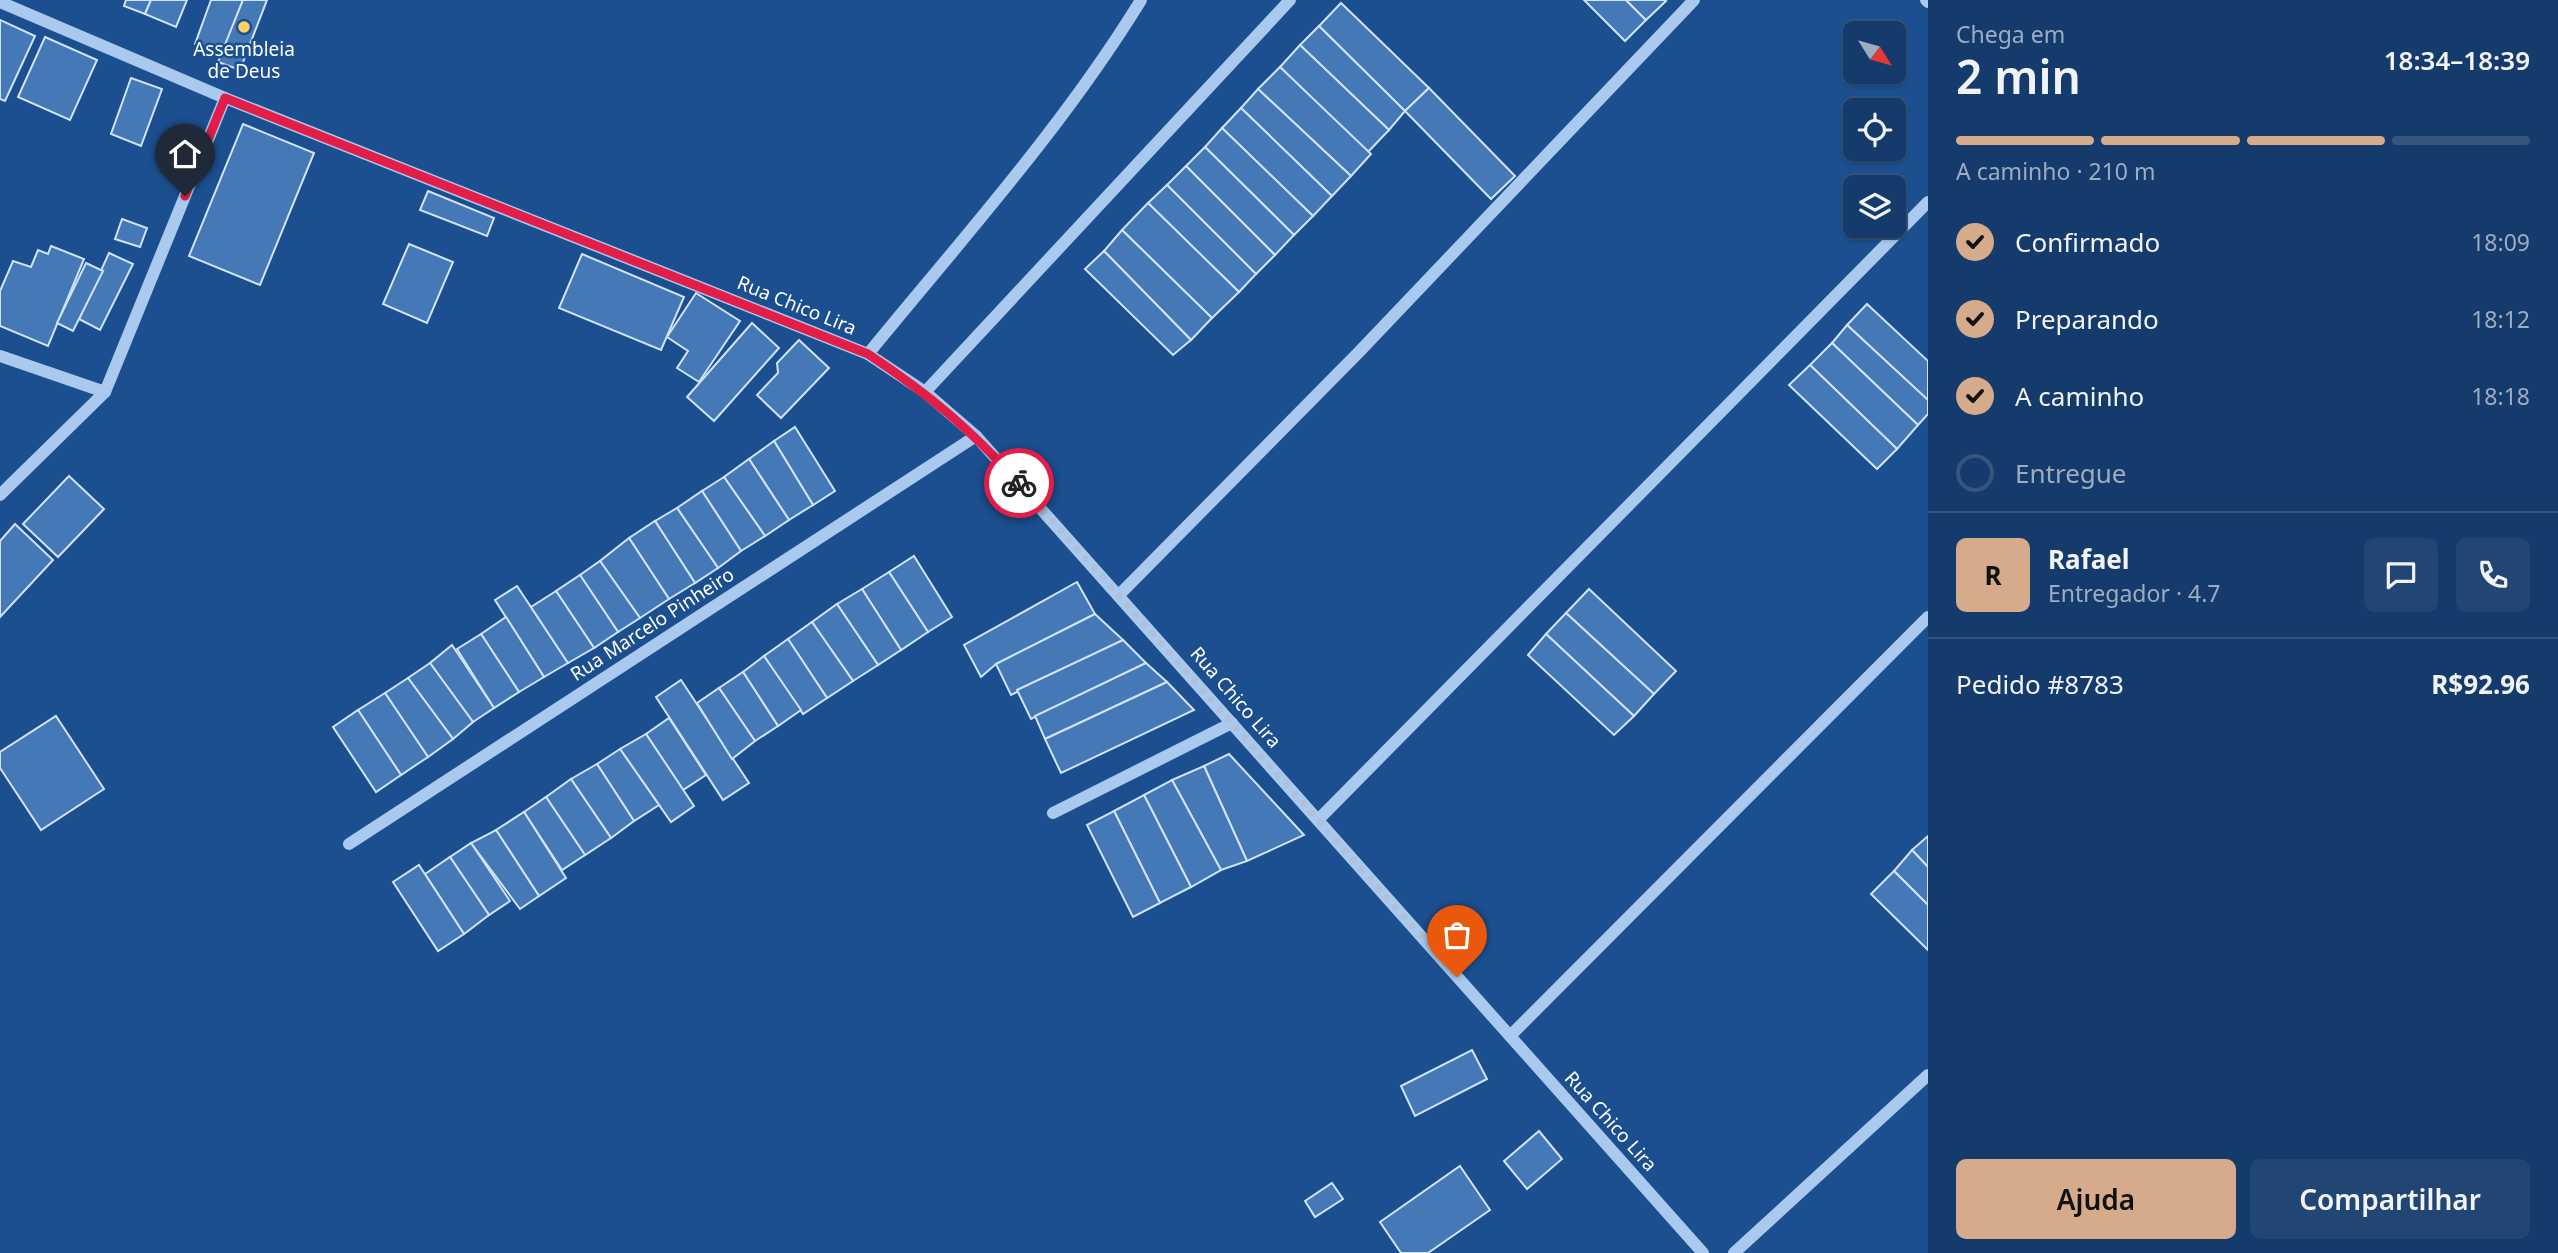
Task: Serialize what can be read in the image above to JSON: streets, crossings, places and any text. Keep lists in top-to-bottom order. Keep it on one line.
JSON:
{"streets":{"street":["Rua Chico Lira","Rua Marcelo Pinheiro"]},"crossings":[["Rua Chico Lira","Rua Marcelo Pinheiro"]],"places":["Assembleia de Deus"],"north":"bottom right","page":{"heading":["2 min","Chega em","18:34–18:39"],"panel":["Rafael","Entregador · 4.7","Pedido #8783","R$92.96"],"bar":"A caminho · 210 m","list":[["Confirmado","18:09"],["Preparando","18:12"],["A caminho","18:18"],"Entregue"],"round":"R","buttons":["Ajuda","Compartilhar"]}}
